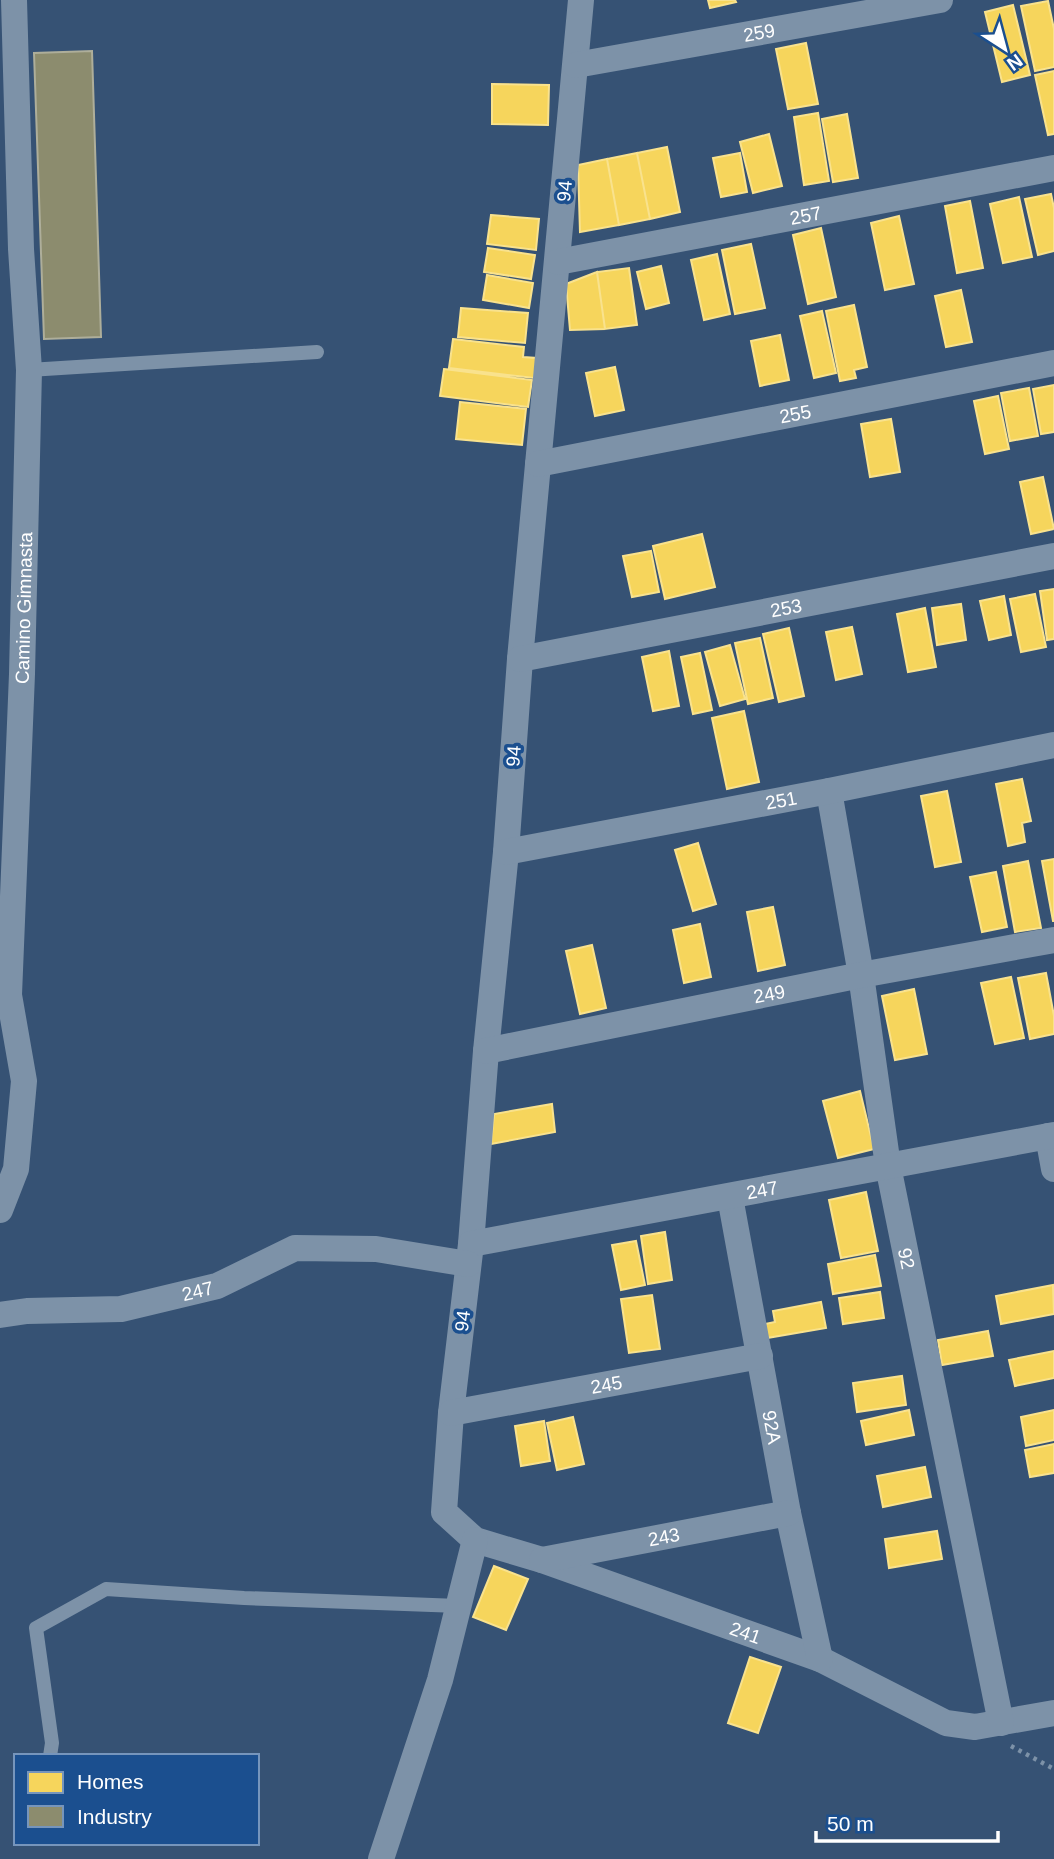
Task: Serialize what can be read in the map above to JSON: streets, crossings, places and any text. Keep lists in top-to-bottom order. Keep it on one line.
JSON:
{"streets":{"street":["259","94","257","255","Camino Gimnasta","253","251","249","247","92","245","92A","243","241"]},"crossings":[["259","94"],["94","257"],["94","255"],["94","253"],["94","251"],["94","249"],["94","247"],["94","245"],["94","241"],["251","92"],["249","92"],["247","92"],["247","92A"],["92","241"],["245","92A"],["92A","243"],["92A","241"],["243","241"]],"legend":["Homes","Industry"],"scale_bar":"50 m","north":"bottom right"}
